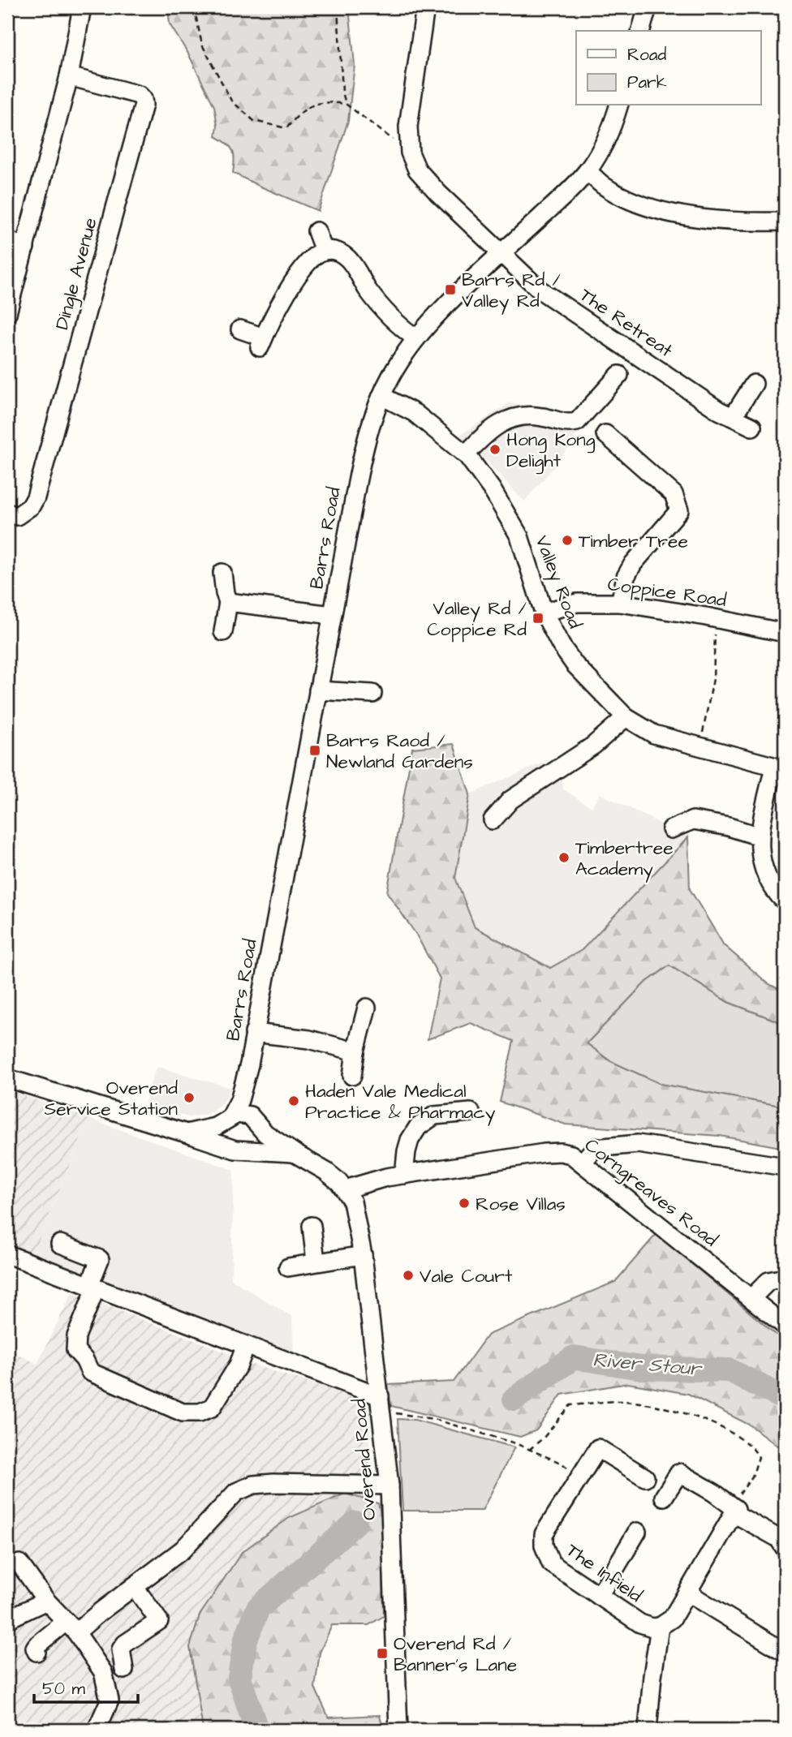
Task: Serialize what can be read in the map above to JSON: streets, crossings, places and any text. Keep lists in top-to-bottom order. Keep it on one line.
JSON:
{"streets":{"street":["Dingle Avenue","The Retreat","Barrs Road","Valley Road","Coppice Road","Corngreaves Road","Overend Road","The Infield"]},"crossings":[["The Retreat","Barrs Road"],["Barrs Road","Valley Road"],["Valley Road","Coppice Road"],["Corngreaves Road","Overend Road"]],"water":["River Stour"],"places":{"transit":["Barrs Rd / Valley Rd","Valley Rd / Coppice Rd","Barrs Raod / Newland Gardens","Overend Rd / Banner's Lane"],"other":["Hong Kong Delight","Timber Tree","Timbertree Academy","Overend Service Station","Haden Vale Medical Practice & Pharmacy","Rose Villas","Vale Court"]},"legend":["Road","Park"],"scale_bar":"50 m"}
